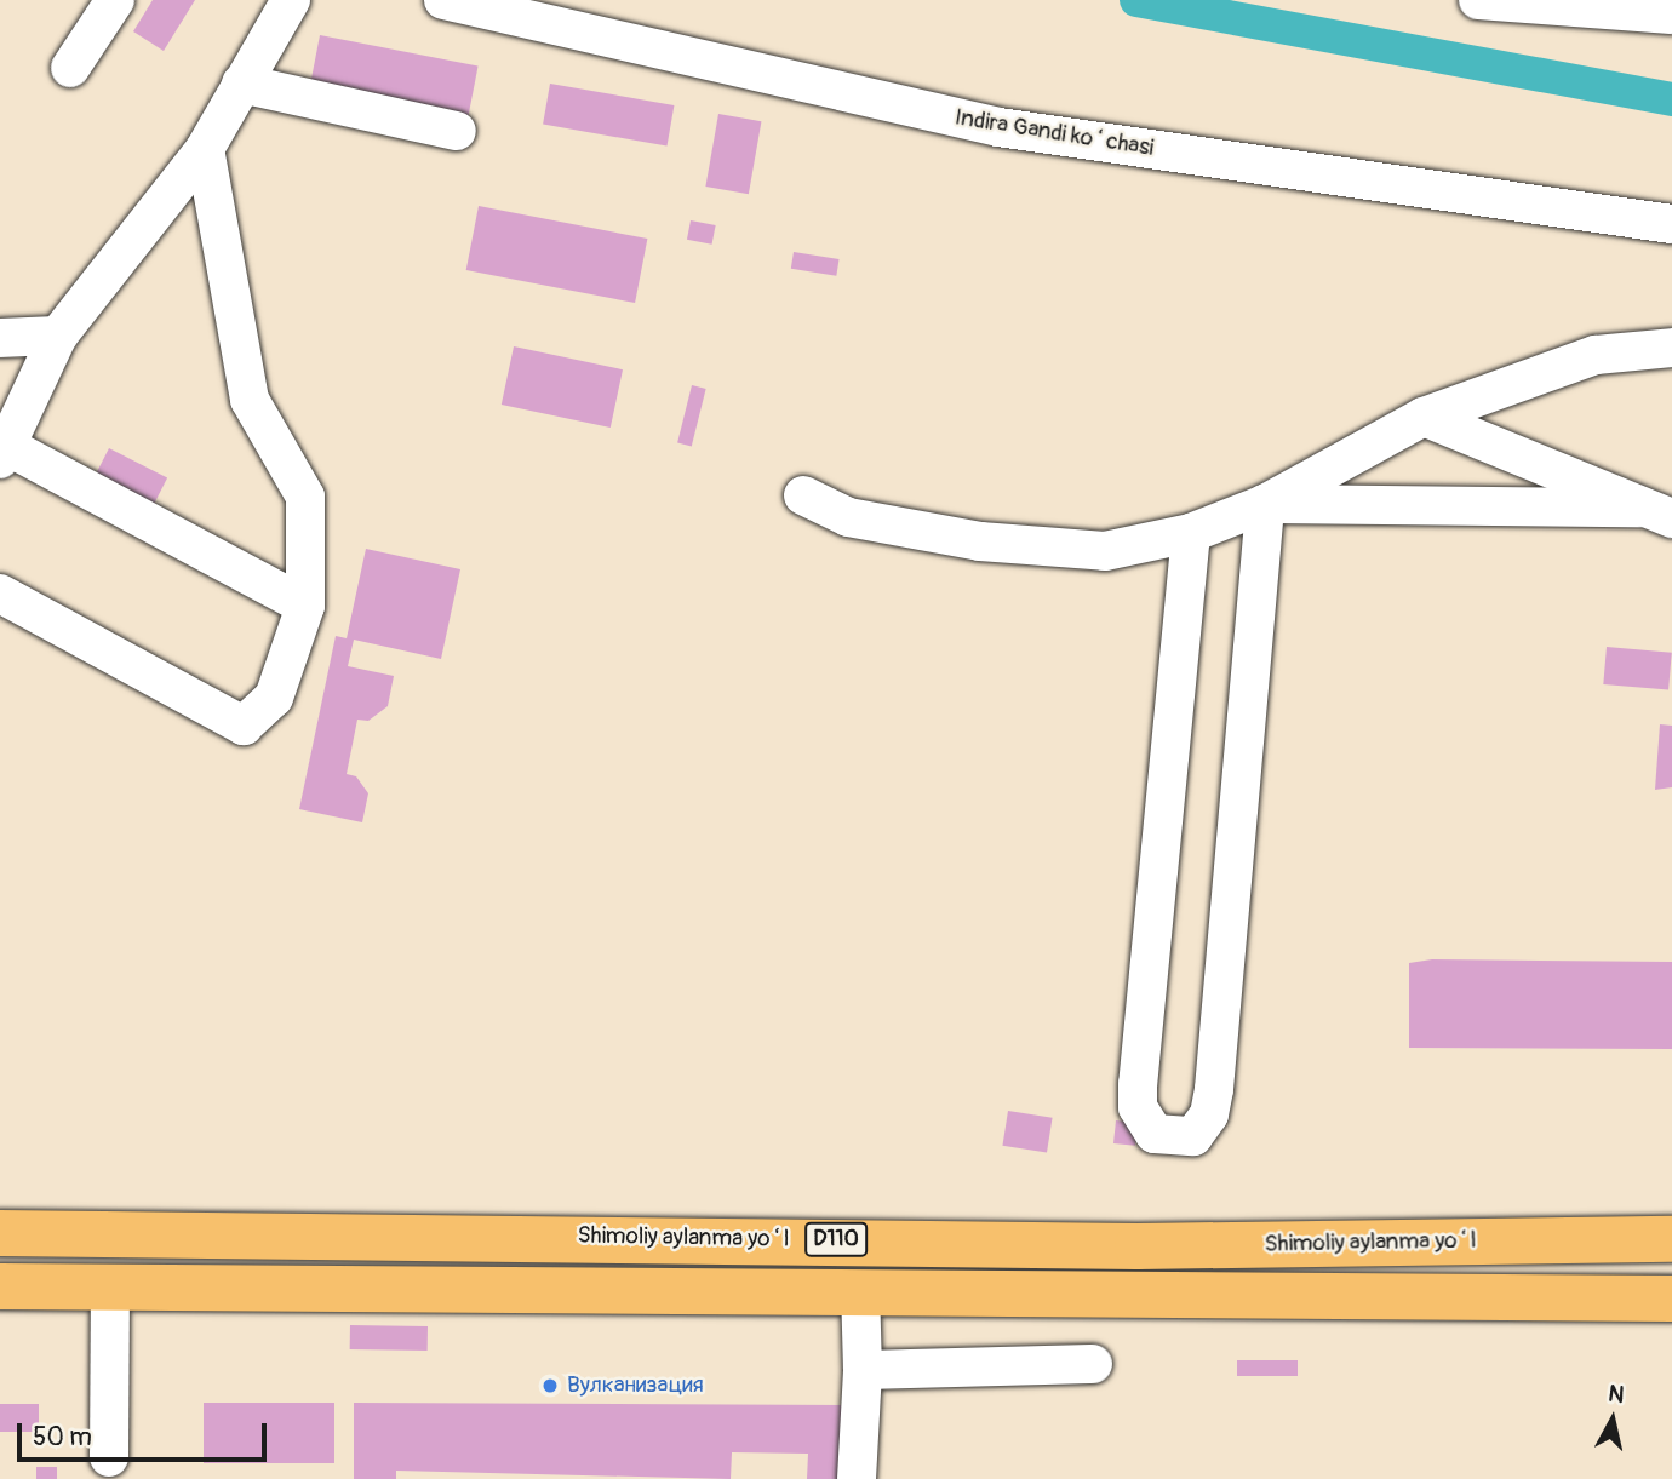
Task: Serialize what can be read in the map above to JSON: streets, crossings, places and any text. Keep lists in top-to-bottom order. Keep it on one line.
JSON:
{"streets":{"main road":["Shimoliy aylanma yoʻl","D110"],"street":["Indira Gandi koʻchasi"]},"places":["Вулканизация"],"scale_bar":"50 m","north":"top"}
